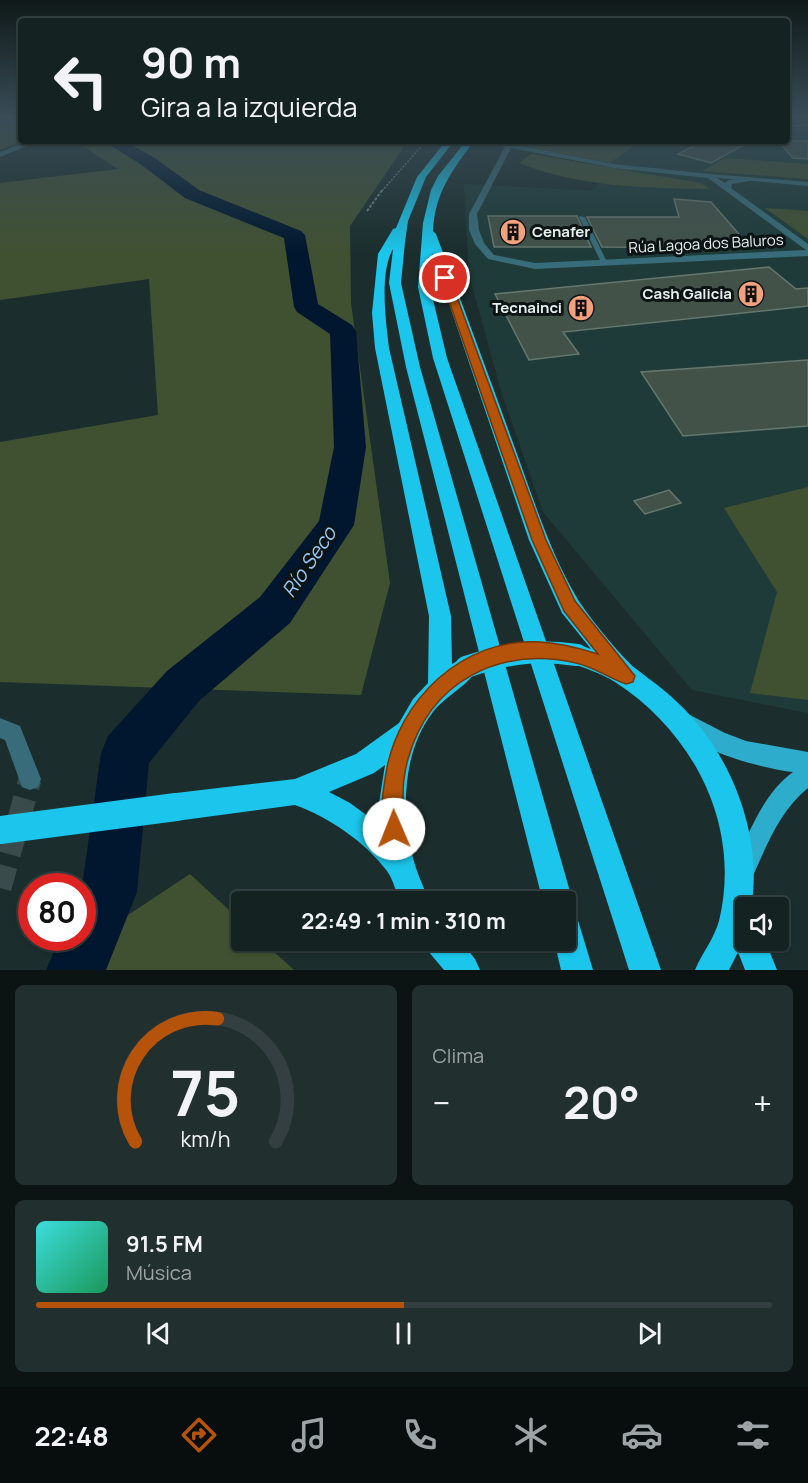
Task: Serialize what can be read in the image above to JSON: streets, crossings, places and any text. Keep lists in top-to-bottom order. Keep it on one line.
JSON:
{"streets":{"street":["Rúa Lagoa dos Baluros"]},"water":["Río Seco"],"places":{"building":["Cenafer","Cash Galicia","Tecnainci"]},"page":{"turn":["90 m","Gira a la izquierda"],"limit":"80","trip":"22:49 · 1 min · 310 m","tile":"Clima","heat":["−","20°","+"],"song":["91.5 FM","Música"],"tabs":"22:48","gauge":["75","km/h"]}}
